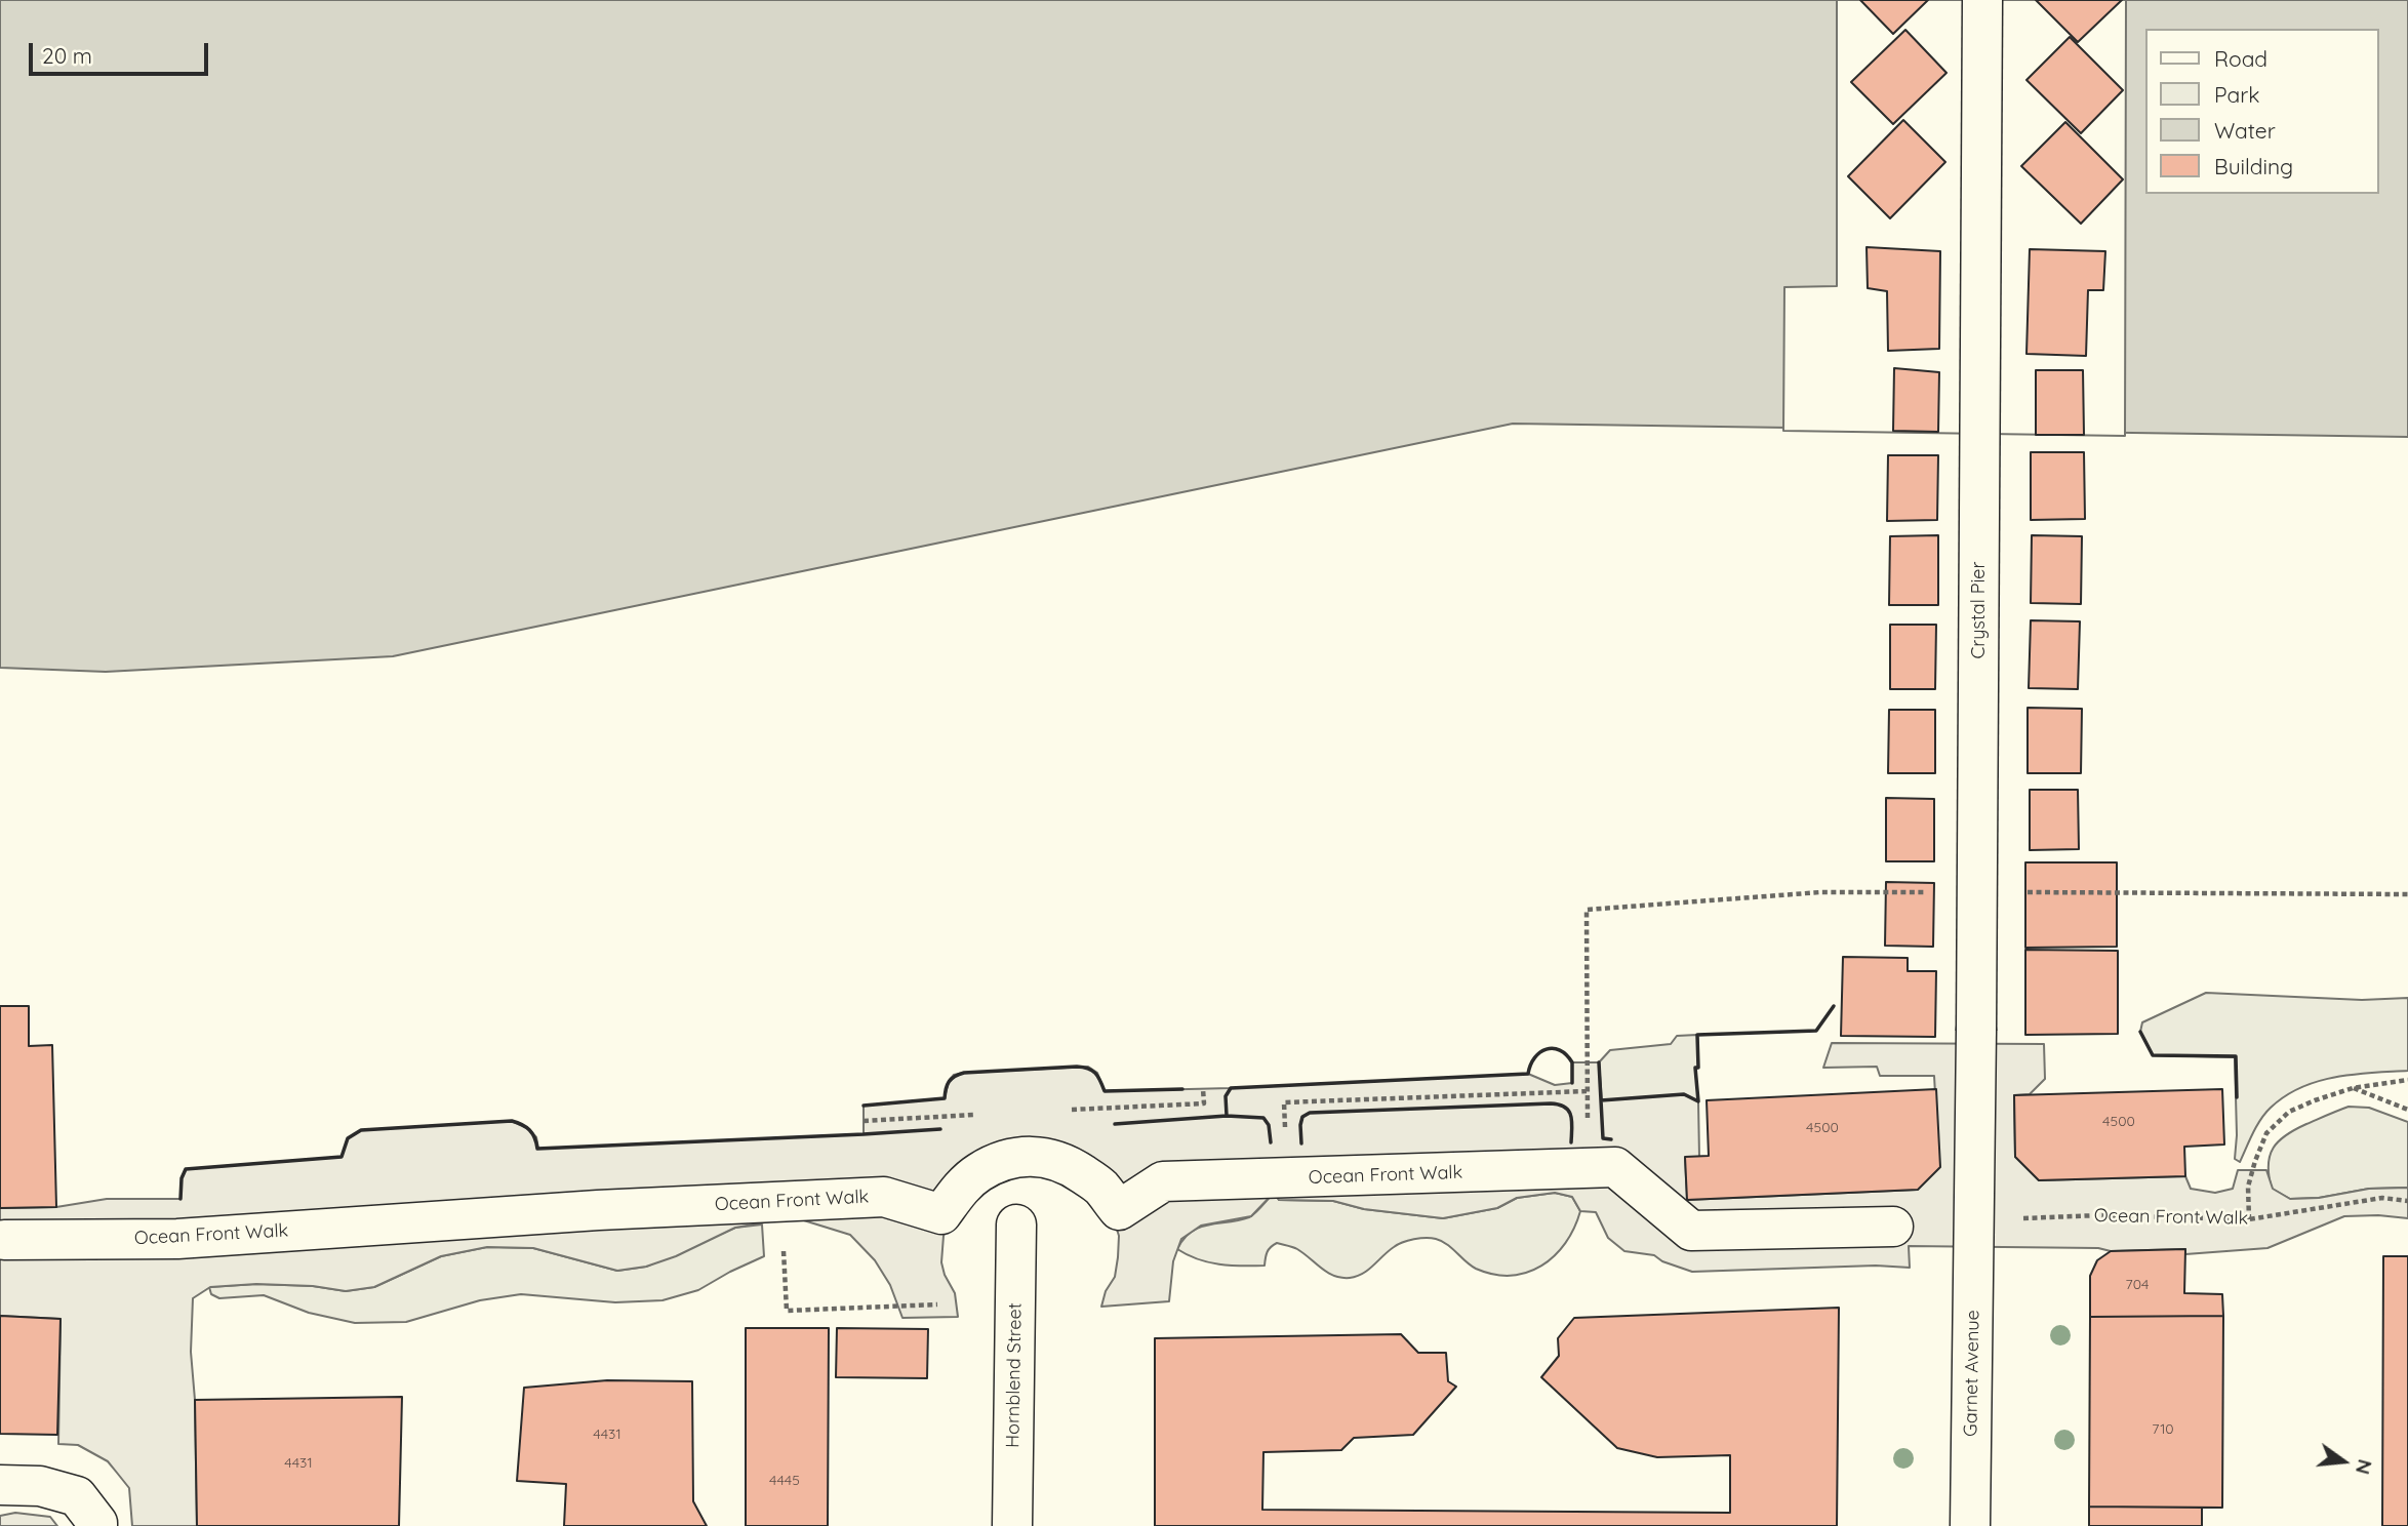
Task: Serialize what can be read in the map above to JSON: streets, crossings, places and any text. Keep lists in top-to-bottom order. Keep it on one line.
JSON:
{"streets":{"street":["Crystal Pier","Ocean Front Walk","Garnet Avenue","Hornblend Street"]},"crossings":[["Crystal Pier","Ocean Front Walk"],["Crystal Pier","Garnet Avenue"],["Ocean Front Walk","Garnet Avenue"]],"house_numbers":["4500","4500","704","710","4431","4431","4445"],"legend":["Road","Park","Water","Building"],"scale_bar":"20 m","north":"right"}
